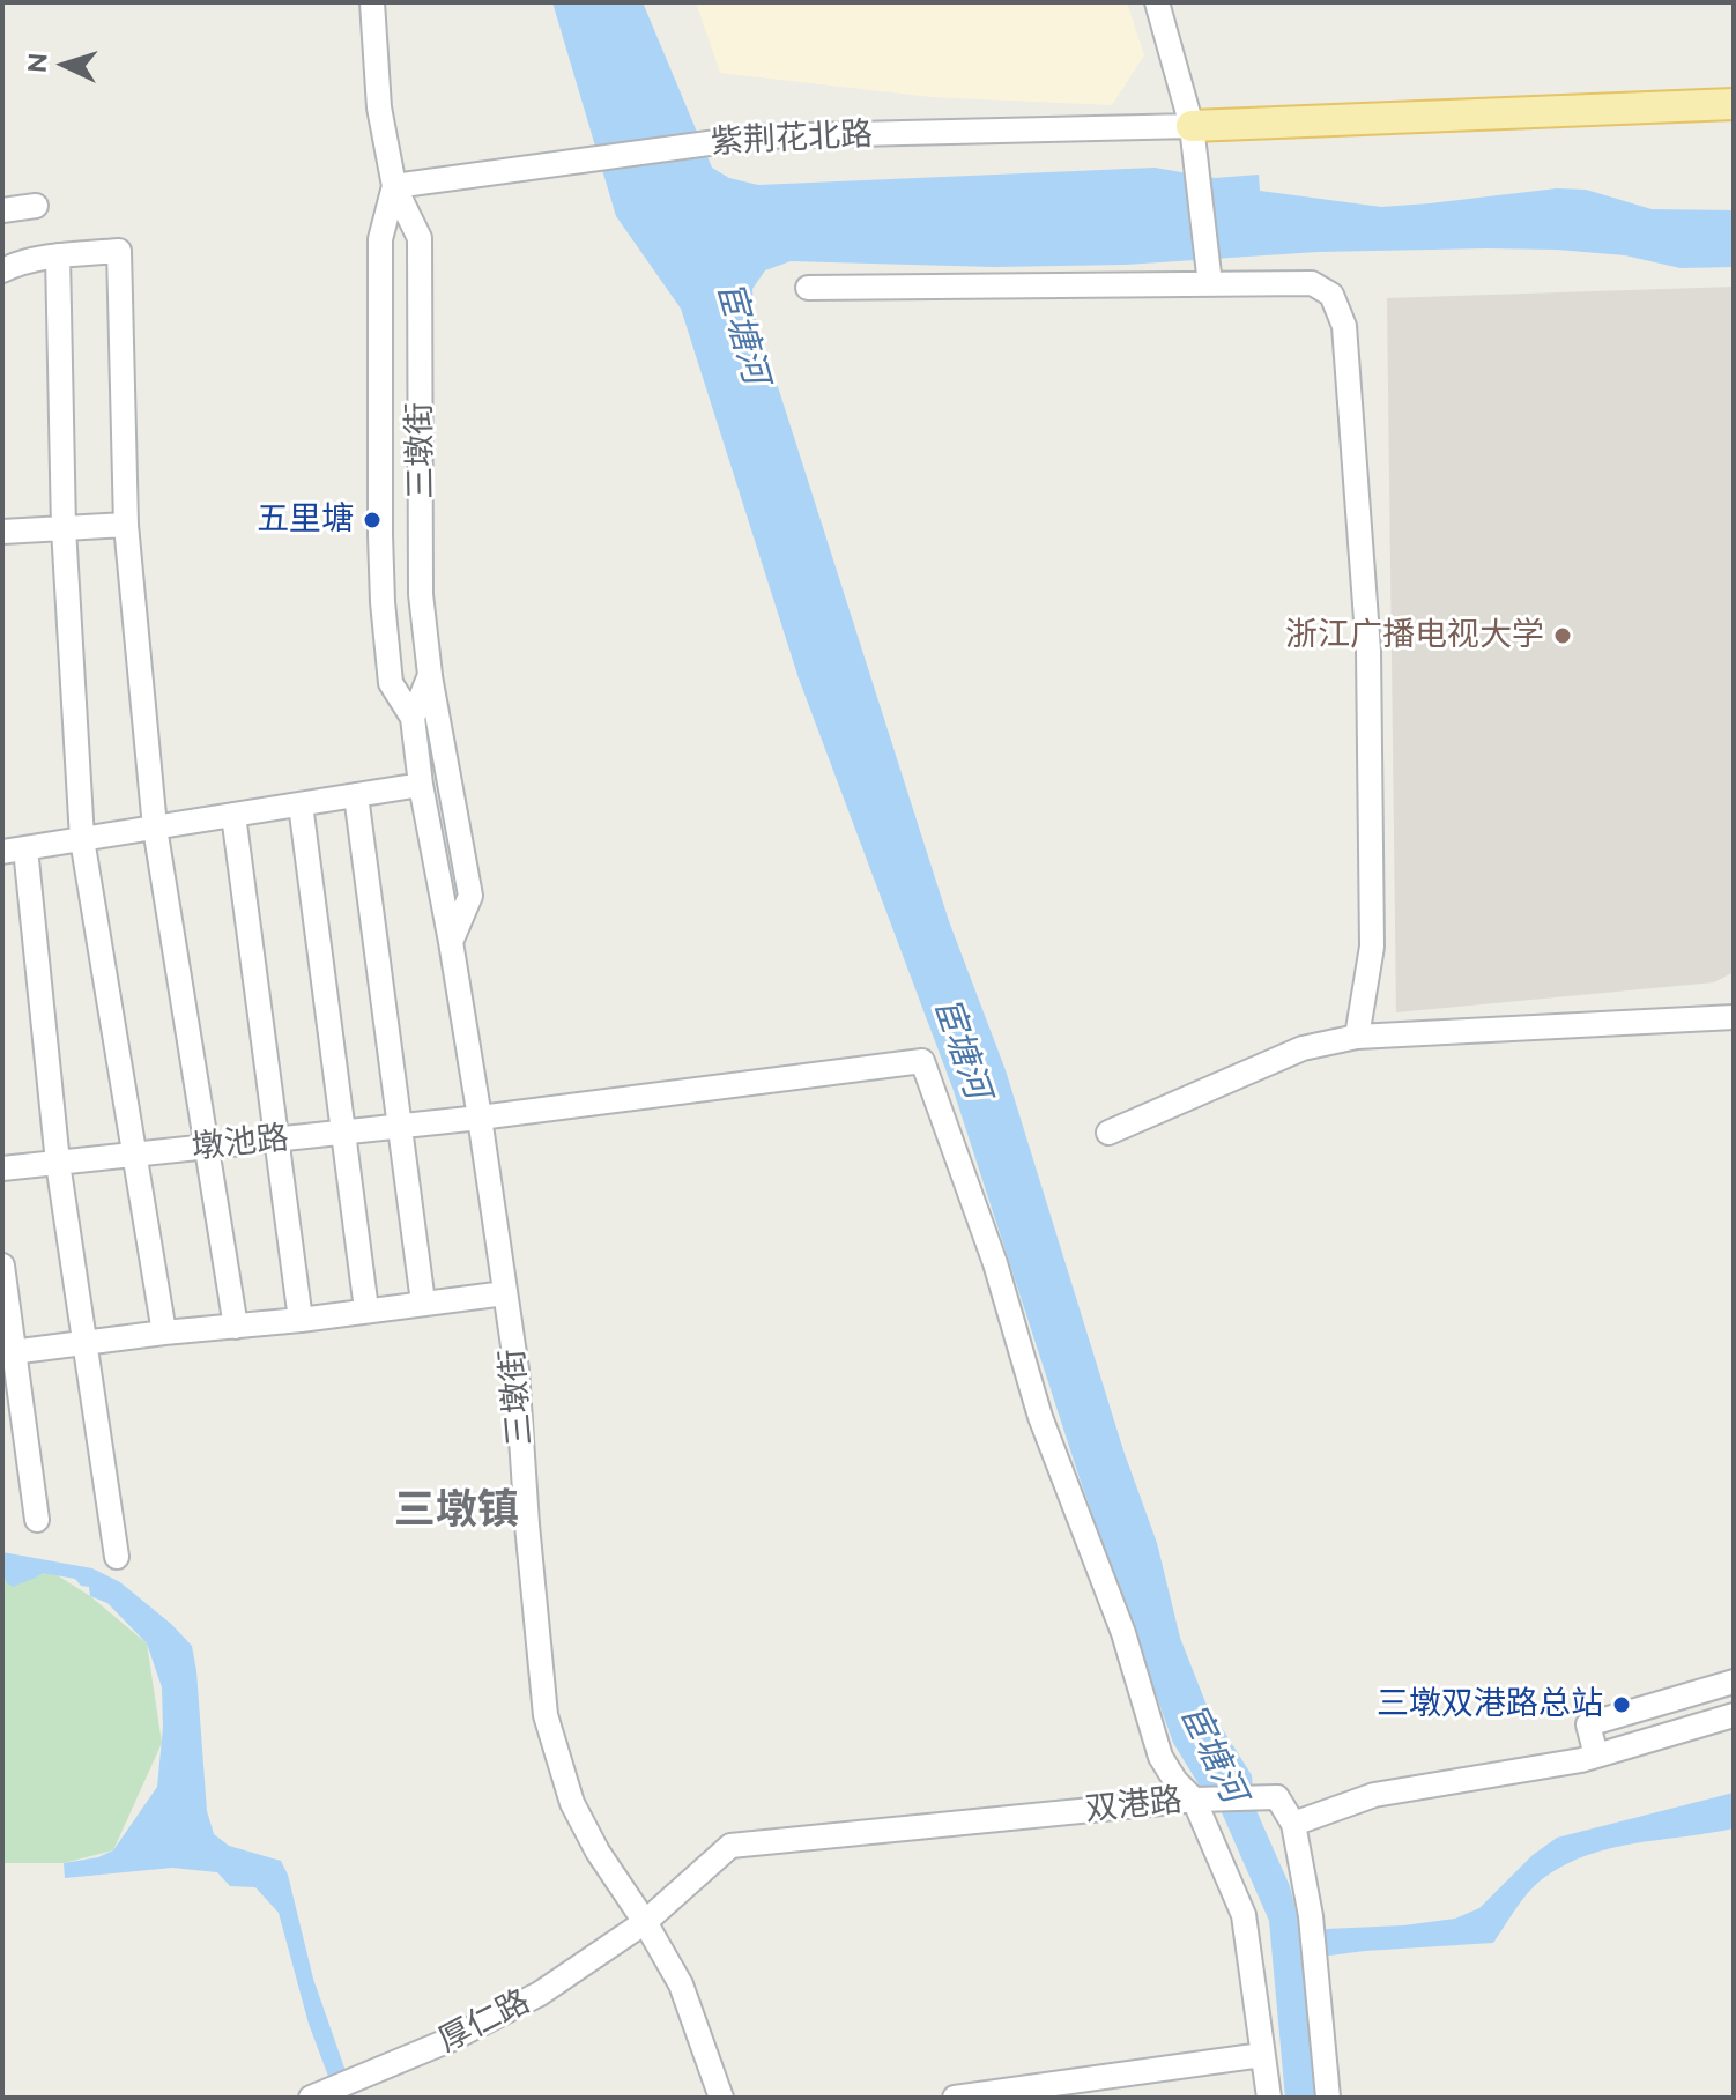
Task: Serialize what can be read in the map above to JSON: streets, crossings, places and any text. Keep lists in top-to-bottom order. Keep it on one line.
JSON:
{"streets":{"street":["紫荆花北路","三墩街","墩池路","双港路","厚仁路"]},"crossings":[["紫荆花北路","三墩街"],["三墩街","墩池路"],["三墩街","双港路"],["三墩街","厚仁路"],["墩池路","双港路"],["双港路","厚仁路"]],"districts":["三墩镇"],"water":["宦塘河"],"places":["五里塘","浙江广播电视大学","三墩双港路总站"],"north":"left"}
